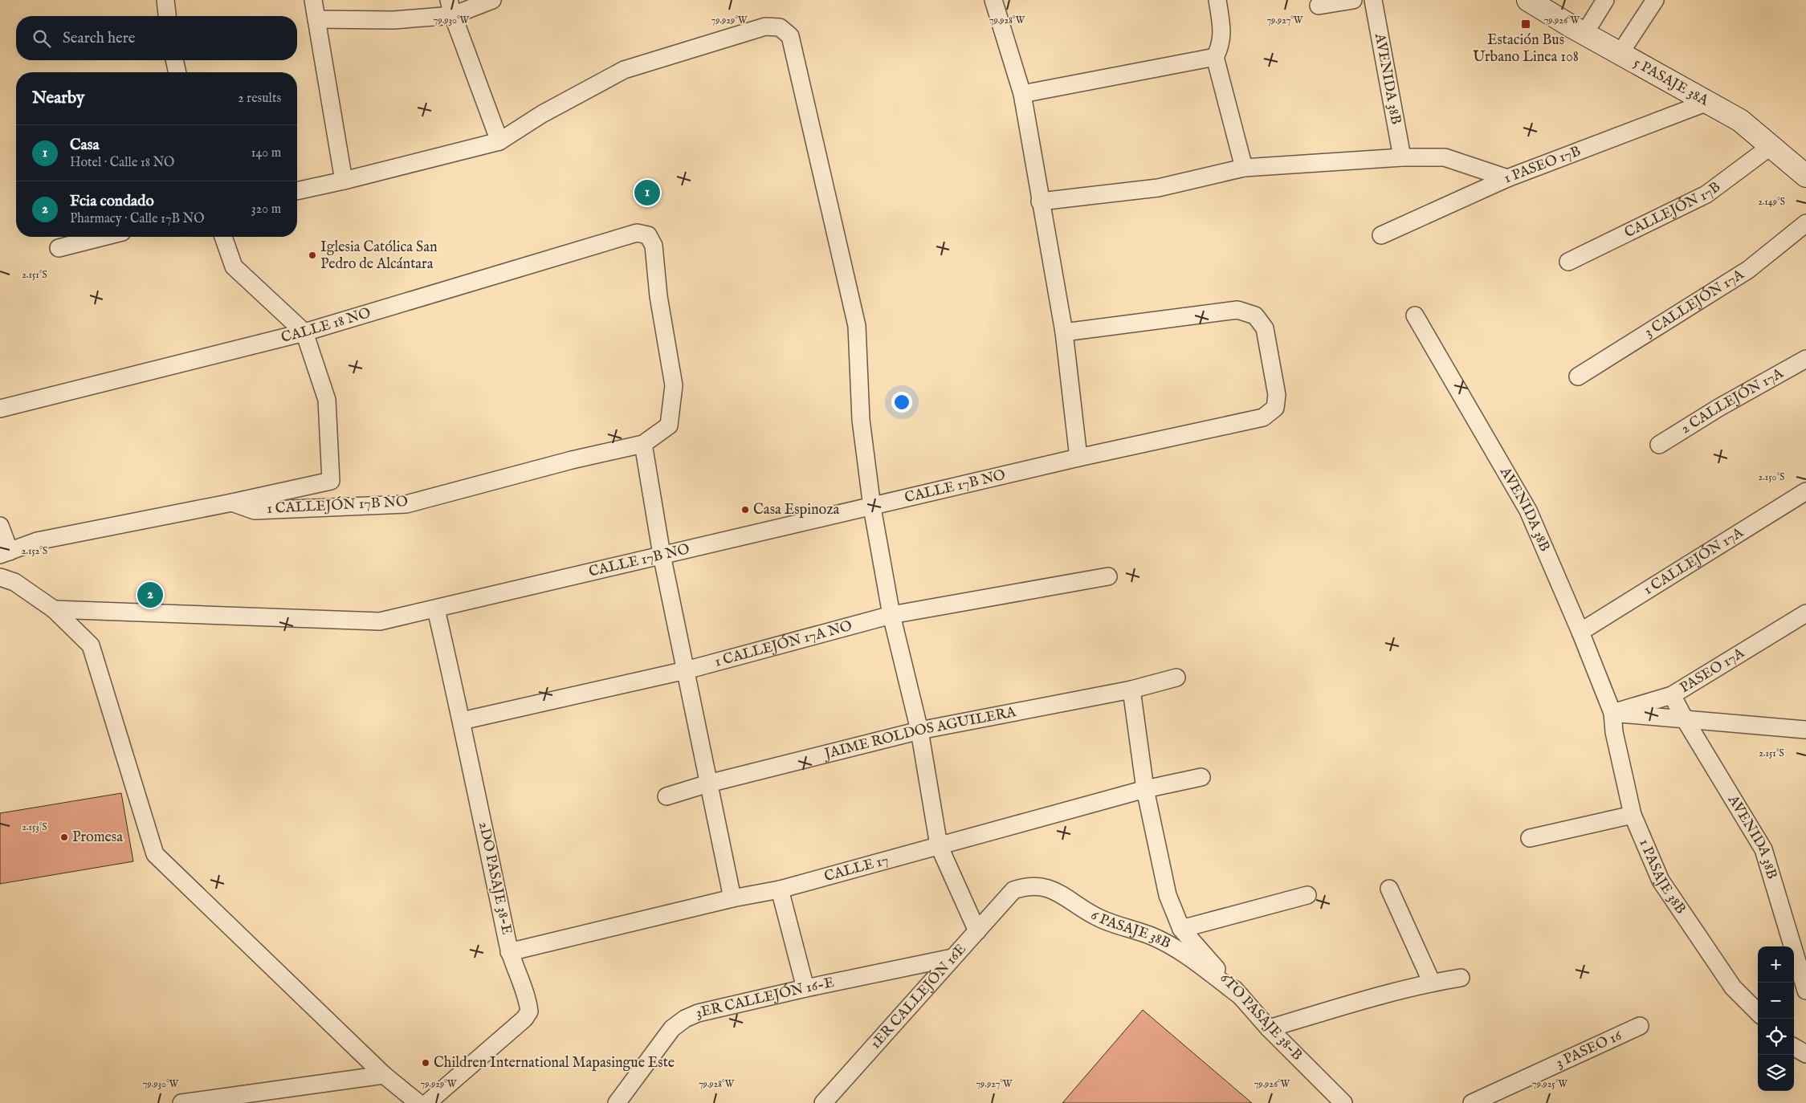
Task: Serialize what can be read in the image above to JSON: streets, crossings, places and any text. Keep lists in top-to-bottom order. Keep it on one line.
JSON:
{"streets":{"street":["AVENIDA 38B","5 PASAJE 38A","1 PASEO 17B","CALLEJÓN 17B","3 CALLEJÓN 17A","CALLE 18 NO","2 CALLEJÓN 17A","CALLE 17B NO","1 CALLEJÓN 17B NO","1 CALLEJÓN 17A","1 CALLEJÓN 17A NO","PASEO 17A","JAIME ROLDOS AGUILERA","CALLE 17","1 PASAJE 38B","2DO PASAJE 38-E","6 PASAJE 38B","1ER CALLEJÓN 16E","3ER CALLEJÓN 16-E","6TO PASAJE 38-B","3 PASEO 16"]},"crossings":[["AVENIDA 38B","1 CALLEJÓN 17A"],["AVENIDA 38B","PASEO 17A"],["AVENIDA 38B","1 PASAJE 38B"],["5 PASAJE 38A","1 PASEO 17B"],["5 PASAJE 38A","CALLEJÓN 17B"],["CALLE 18 NO","1 CALLEJÓN 17B NO"],["CALLE 17B NO","2DO PASAJE 38-E"],["1 CALLEJÓN 17A NO","2DO PASAJE 38-E"],["PASEO 17A","1 PASAJE 38B"],["JAIME ROLDOS AGUILERA","6TO PASAJE 38-B"],["CALLE 17","2DO PASAJE 38-E"],["CALLE 17","6TO PASAJE 38-B"],["6 PASAJE 38B","1ER CALLEJÓN 16E"],["6 PASAJE 38B","6TO PASAJE 38-B"],["1ER CALLEJÓN 16E","3ER CALLEJÓN 16-E"]],"places":{"transit":["Estación Bus Urbano Linea 108"],"other":["Iglesia Católica San Pedro de Alcántara","Casa Espinoza","Promesa","Children International Mapasingue Este"]},"page":{"search":"Search here","heading":["Nearby","2 results"],"list":[{"mark":"1","name":"Casa","note":"Hotel · Calle 18 NO","value":"140 m"},{"mark":"2","name":"Fcia condado","note":"Pharmacy · Calle 17B NO","value":"320 m"}],"pins":["1","2"],"map_buttons":["+","−"]},"coordinates":["79.930°W","79.929°W","79.928°W","79.927°W","79.926°W","2.149°S","2.151°S","2.150°S","2.152°S","2.153°S","79.925°W"]}
